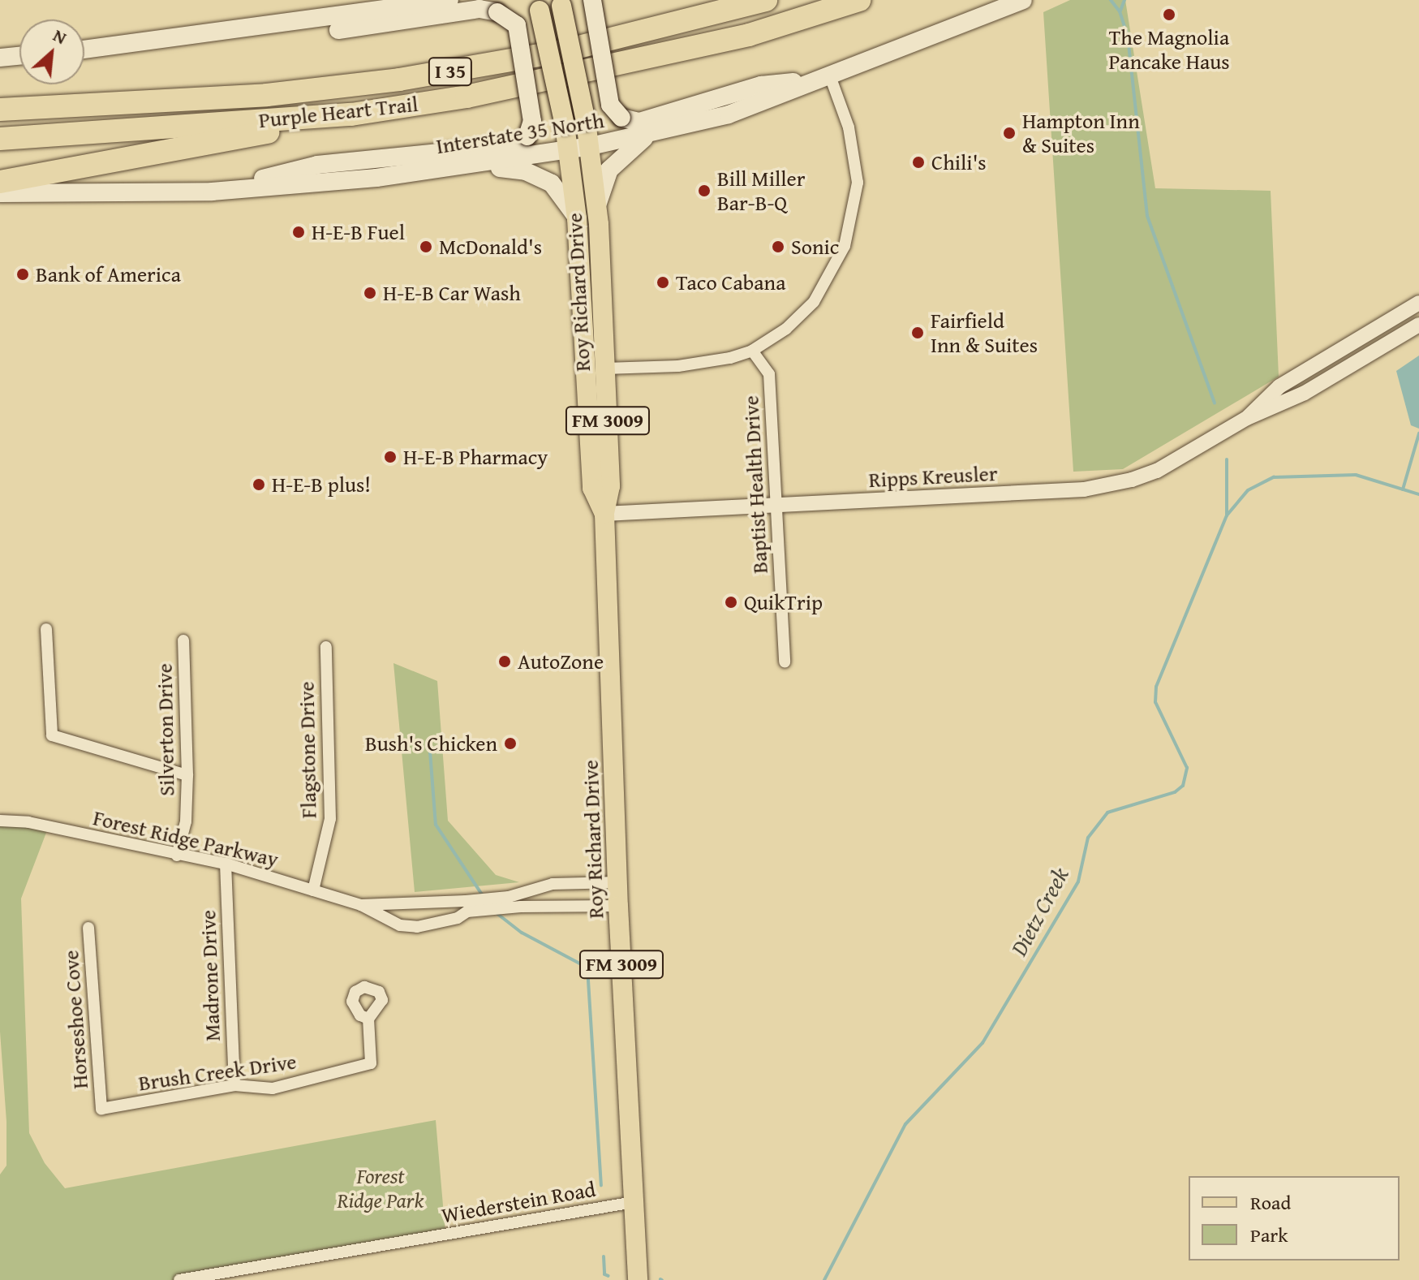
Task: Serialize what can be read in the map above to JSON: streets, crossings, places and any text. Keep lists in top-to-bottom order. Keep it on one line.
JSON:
{"streets":{"highway":["I 35","Purple Heart Trail"],"main road":["Interstate 35 North","Roy Richard Drive","FM 3009"],"street":["Ripps Kreusler","Baptist Health Drive","Silverton Drive","Flagstone Drive","Forest Ridge Parkway","Madrone Drive","Horseshoe Cove","Brush Creek Drive","Wiederstein Road"]},"crossings":[["Interstate 35 North","Roy Richard Drive"],["Interstate 35 North","FM 3009"],["Roy Richard Drive","FM 3009"],["Roy Richard Drive","Ripps Kreusler"],["Roy Richard Drive","Forest Ridge Parkway"],["Roy Richard Drive","Wiederstein Road"],["Ripps Kreusler","Baptist Health Drive"],["Silverton Drive","Forest Ridge Parkway"],["Flagstone Drive","Forest Ridge Parkway"],["Forest Ridge Parkway","Madrone Drive"],["Madrone Drive","Brush Creek Drive"],["Horseshoe Cove","Brush Creek Drive"]],"water":["Dietz Creek"],"parks":["Forest Ridge Park"],"places":["The Magnolia Pancake Haus","Hampton Inn & Suites","Chili's","Bill Miller Bar-B-Q","H-E-B Fuel","McDonald's","Sonic","Bank of America","Taco Cabana","H-E-B Car Wash","Fairfield Inn & Suites","H-E-B Pharmacy","H-E-B plus!","QuikTrip","AutoZone","Bush's Chicken"],"legend":["Road","Park"],"north":"top right"}
